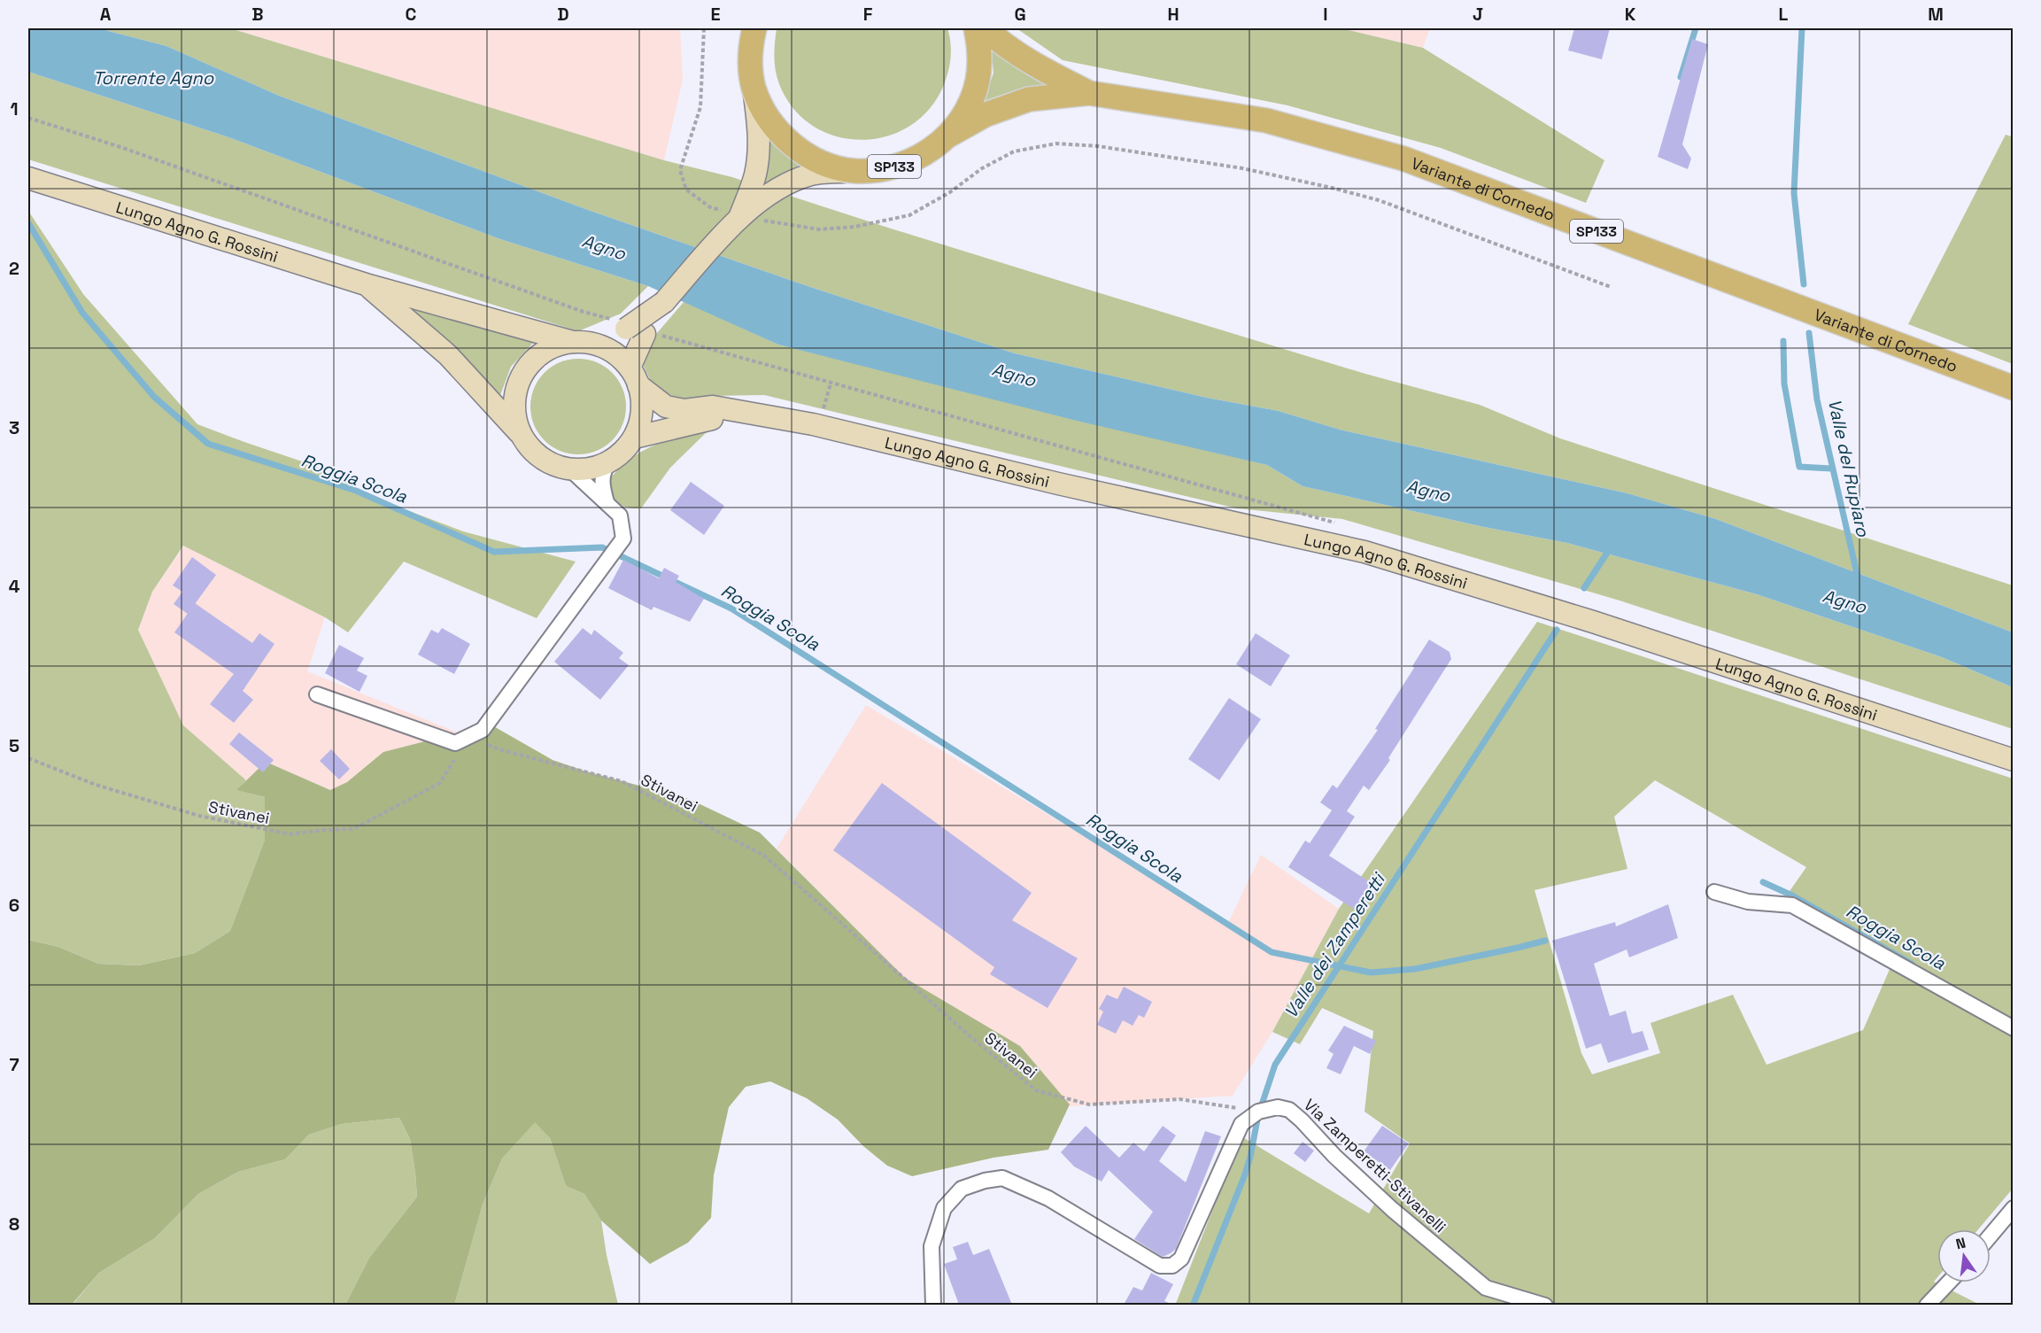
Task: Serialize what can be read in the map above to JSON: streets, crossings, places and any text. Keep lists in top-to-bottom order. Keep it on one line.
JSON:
{"streets":{"main road":["SP133","Variante di Cornedo","Lungo Agno G. Rossini"],"street":["Via Zamperetti-Stivanelli"],"path":["Stivanei"]},"crossings":[["SP133","Variante di Cornedo"],["Stivanei","Via Zamperetti-Stivanelli"]],"water":["Torrente Agno","Agno","Valle del Rupiaro","Roggia Scola","Valle dei Zamperetti"],"north":"top","grid":{"columns":["A","B","C","D","E","F","G","H","I","J","K","L","M"],"rows":["1","2","3","4","5","6","7","8"]}}
